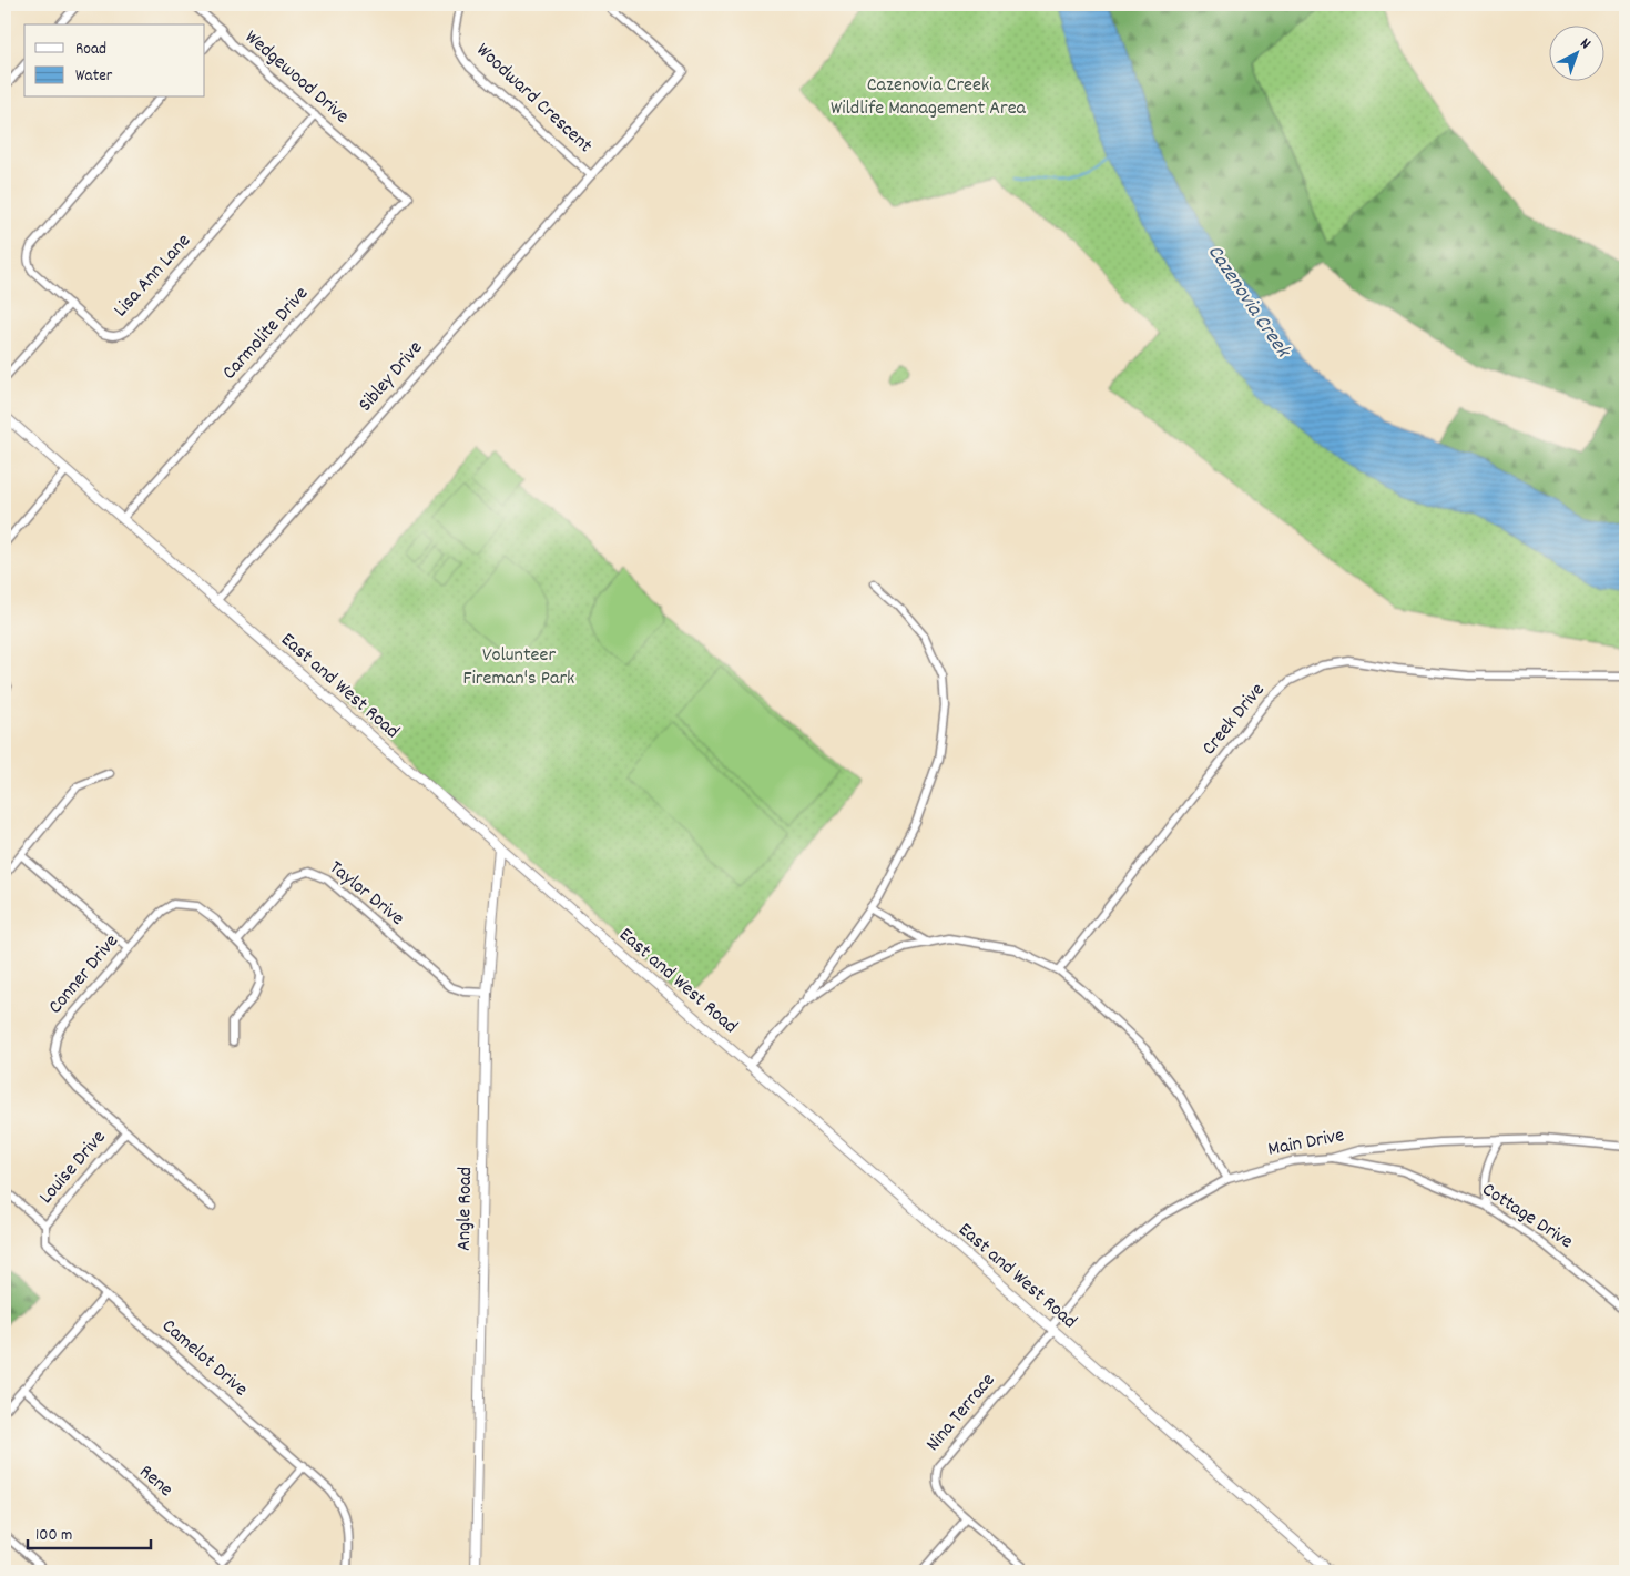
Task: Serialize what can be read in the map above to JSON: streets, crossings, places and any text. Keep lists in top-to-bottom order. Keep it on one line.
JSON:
{"streets":{"street":["Wedgewood Drive","Woodward Crescent","Lisa Ann Lane","Carmolite Drive","Sibley Drive","East and West Road","Creek Drive","Taylor Drive","Conner Drive","Main Drive","Louise Drive","Angle Road","Cottage Drive","Camelot Drive","Nina Terrace","Rene"]},"crossings":[["Wedgewood Drive","Lisa Ann Lane"],["Wedgewood Drive","Carmolite Drive"],["Woodward Crescent","Sibley Drive"],["Carmolite Drive","East and West Road"],["Sibley Drive","East and West Road"],["East and West Road","Main Drive"],["East and West Road","Angle Road"],["East and West Road","Nina Terrace"],["Taylor Drive","Conner Drive"],["Taylor Drive","Angle Road"],["Conner Drive","Louise Drive"],["Main Drive","Cottage Drive"],["Main Drive","Nina Terrace"],["Louise Drive","Camelot Drive"],["Camelot Drive","Rene"]],"water":["Cazenovia Creek"],"parks":["Cazenovia Creek Wildlife Management Area","Volunteer Fireman's Park"],"legend":["Road","Water"],"scale_bar":"100 m","north":"top right"}
